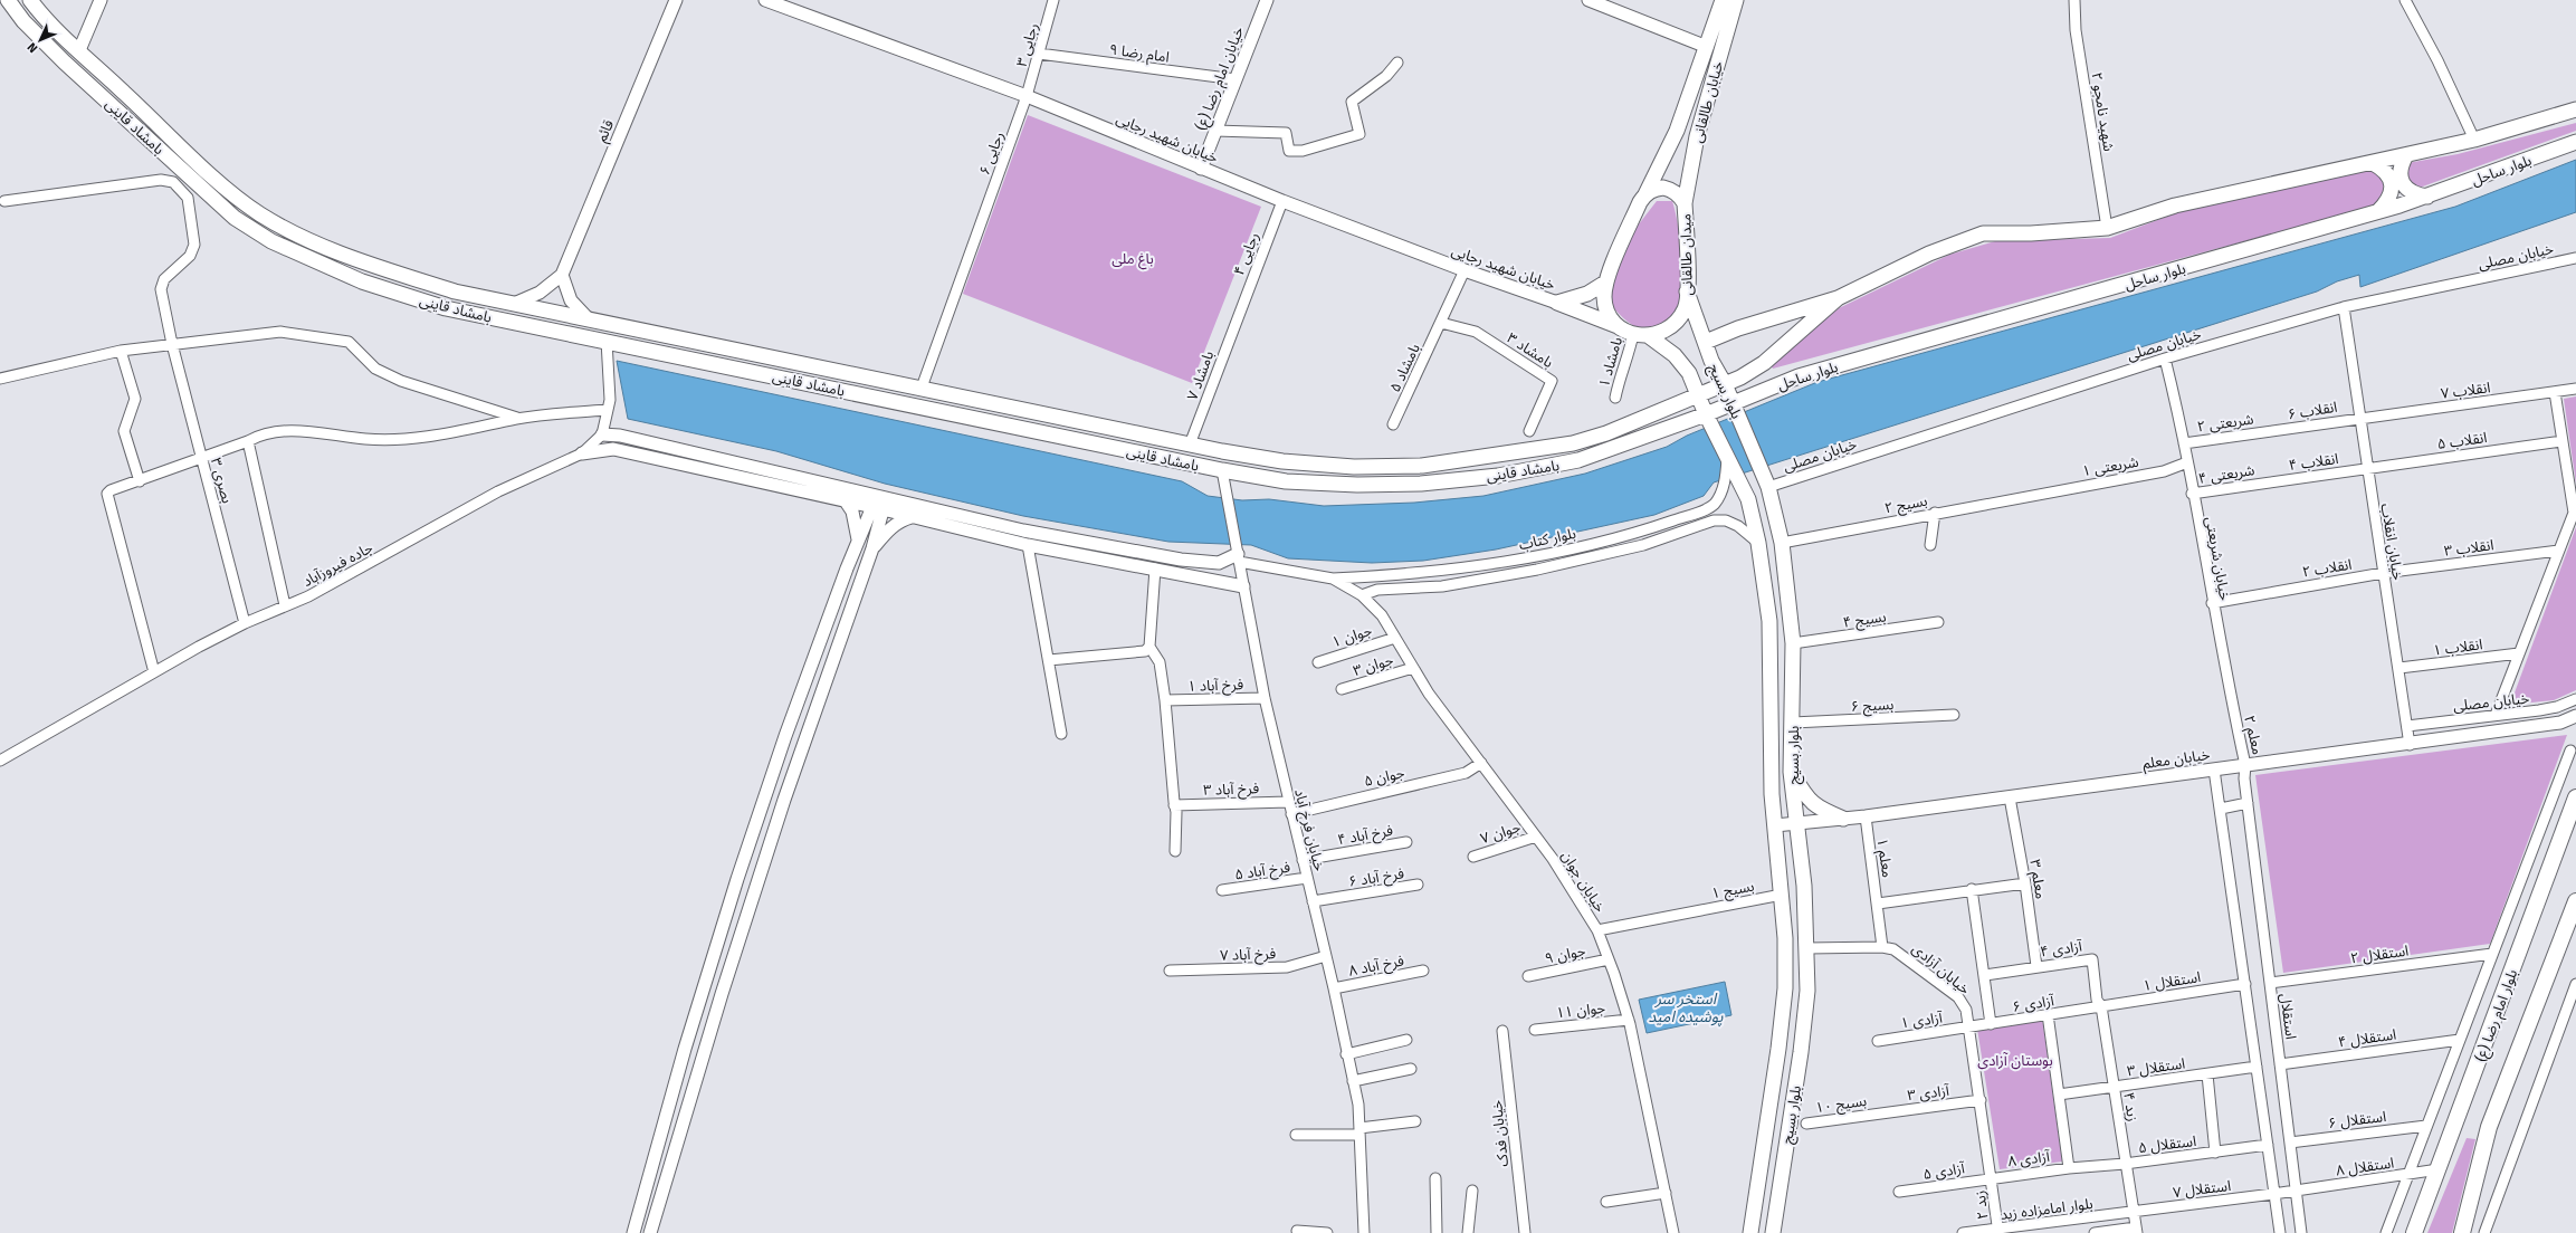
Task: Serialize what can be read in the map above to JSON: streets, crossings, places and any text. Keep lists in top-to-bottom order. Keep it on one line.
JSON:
{"streets":{"main road":["خیابان طالقانی","بامشاد قاینی","بلوار ساحل","میدان طالقانی","بلوار بسیج","بلوار امام رضا (ع)"],"street":["رجایی ۳","امام رضا ۹","خیابان امام رضا (ع)","شهید نامجو ۲","قائم","خیابان شهید رجایی","رجایی ۶","رجایی ۴","خیابان مصلی","بامشاد ۳","بامشاد ۱","بامشاد ۵","بامشاد ۷","انقلاب ۷","انقلاب ۶","شریعتی ۲","انقلاب ۵","انقلاب ۴","شریعتی ۱","شریعتی ۴","بصری ۳","بسیج ۲","بلوار کتاب","خیابان انقلاب","انقلاب ۳","خیابان شریعتی","جاده فیروزآباد","انقلاب ۲","بسیج ۴","جوان ۱","انقلاب ۱","جوان ۳","فرخ آباد ۱","بسیج ۶","معلم ۲","خیابان معلم","جوان ۵","فرخ آباد ۳","خیابان فرخ آباد","جوان ۷","فرخ آباد ۴","معلم ۱","فرخ آباد ۵","فرخ آباد ۶","معلم ۳","خیابان جوان","بسیج ۱","آزادی ۴","فرخ آباد ۷","جوان ۹","استقلال ۲","فرخ آباد ۸","خیابان آزادی","استقلال ۱","آزادی ۶","جوان ۱۱","استقلال","آزادی ۱","استقلال ۴","استقلال ۳","آزادی ۳","بسیج ۱۰","زید ۴","استقلال ۶","خیابان فدک","استقلال ۵","آزادی ۸","استقلال ۸","آزادی ۵","استقلال ۷","زید ۲","بلوار امامزاده زید"]},"crossings":[["رجایی ۳","امام رضا ۹"],["رجایی ۳","خیابان شهید رجایی"],["رجایی ۳","رجایی ۶"],["امام رضا ۹","خیابان امام رضا (ع)"],["خیابان امام رضا (ع)","خیابان شهید رجایی"],["خیابان طالقانی","میدان طالقانی"],["شهید نامجو ۲","بلوار ساحل"],["بامشاد قاینی","قائم"],["بامشاد قاینی","رجایی ۶"],["بامشاد قاینی","بلوار ساحل"],["بامشاد قاینی","بامشاد ۷"],["بامشاد قاینی","بلوار بسیج"],["بامشاد قاینی","خیابان فرخ آباد"],["خیابان شهید رجایی","رجایی ۶"],["خیابان شهید رجایی","رجایی ۴"],["خیابان شهید رجایی","بامشاد ۵"],["بلوار ساحل","بلوار بسیج"],["رجایی ۴","بامشاد ۷"],["میدان طالقانی","بامشاد ۱"],["میدان طالقانی","بلوار بسیج"],["خیابان مصلی","بلوار بسیج"],["خیابان مصلی","خیابان انقلاب"],["خیابان مصلی","خیابان شریعتی"],["بامشاد ۳","بامشاد ۵"],["انقلاب ۷","انقلاب ۶"],["انقلاب ۷","خیابان انقلاب"],["بلوار بسیج","بسیج ۲"],["بلوار بسیج","بلوار کتاب"],["بلوار بسیج","بسیج ۴"],["بلوار بسیج","بسیج ۶"],["بلوار بسیج","خیابان معلم"],["بلوار بسیج","بسیج ۱"],["بلوار بسیج","خیابان آزادی"],["انقلاب ۶","شریعتی ۲"],["انقلاب ۶","خیابان انقلاب"],["شریعتی ۲","خیابان شریعتی"],["انقلاب ۵","انقلاب ۴"],["انقلاب ۵","خیابان انقلاب"],["انقلاب ۴","شریعتی ۴"],["انقلاب ۴","خیابان انقلاب"],["شریعتی ۱","بسیج ۲"],["شریعتی ۱","خیابان شریعتی"],["شریعتی ۴","خیابان شریعتی"],["بصری ۳","جاده فیروزآباد"],["بلوار کتاب","خیابان جوان"],["خیابان انقلاب","انقلاب ۳"],["خیابان انقلاب","انقلاب ۲"],["خیابان انقلاب","انقلاب ۱"],["خیابان انقلاب","خیابان معلم"],["انقلاب ۳","انقلاب ۲"],["خیابان شریعتی","انقلاب ۲"],["خیابان شریعتی","معلم ۲"],["جوان ۱","خیابان جوان"],["جوان ۳","خیابان جوان"],["فرخ آباد ۱","خیابان فرخ آباد"],["معلم ۲","خیابان معلم"],["معلم ۲","استقلال"],["خیابان معلم","معلم ۱"],["خیابان معلم","معلم ۳"],["خیابان معلم","استقلال"],["جوان ۵","خیابان فرخ آباد"],["جوان ۵","خیابان جوان"],["فرخ آباد ۳","خیابان فرخ آباد"],["خیابان فرخ آباد","فرخ آباد ۴"],["خیابان فرخ آباد","فرخ آباد ۵"],["خیابان فرخ آباد","فرخ آباد ۶"],["خیابان فرخ آباد","فرخ آباد ۷"],["خیابان فرخ آباد","فرخ آباد ۸"],["جوان ۷","خیابان جوان"],["معلم ۱","خیابان آزادی"],["معلم ۳","آزادی ۴"],["خیابان جوان","بسیج ۱"],["خیابان جوان","جوان ۹"],["خیابان جوان","جوان ۱۱"],["آزادی ۴","استقلال ۱"],["آزادی ۴","آزادی ۶"],["آزادی ۴","زید ۴"],["استقلال ۲","استقلال"],["خیابان آزادی","آزادی ۶"],["خیابان آزادی","آزادی ۱"],["خیابان آزادی","آزادی ۳"],["خیابان آزادی","آزادی ۸"],["خیابان آزادی","آزادی ۵"],["خیابان آزادی","زید ۲"],["استقلال ۱","آزادی ۶"],["استقلال ۱","زید ۴"],["آزادی ۶","آزادی ۱"],["آزادی ۶","زید ۴"],["بلوار امام رضا (ع)","استقلال ۸"],["استقلال","استقلال ۴"],["استقلال","استقلال ۶"],["استقلال","استقلال ۸"],["استقلال ۳","زید ۴"],["آزادی ۳","بسیج ۱۰"],["زید ۴","استقلال ۵"],["زید ۴","استقلال ۷"],["زید ۴","بلوار امامزاده زید"],["استقلال ۵","آزادی ۸"],["آزادی ۸","آزادی ۵"],["آزادی ۸","زید ۲"],["استقلال ۸","استقلال ۷"],["آزادی ۵","زید ۲"],["استقلال ۷","بلوار امامزاده زید"],["زید ۲","بلوار امامزاده زید"]],"water":["استخر سر پوشیده امید"],"parks":["باغ ملی","بوستان آزادی"],"north":"bottom left"}
